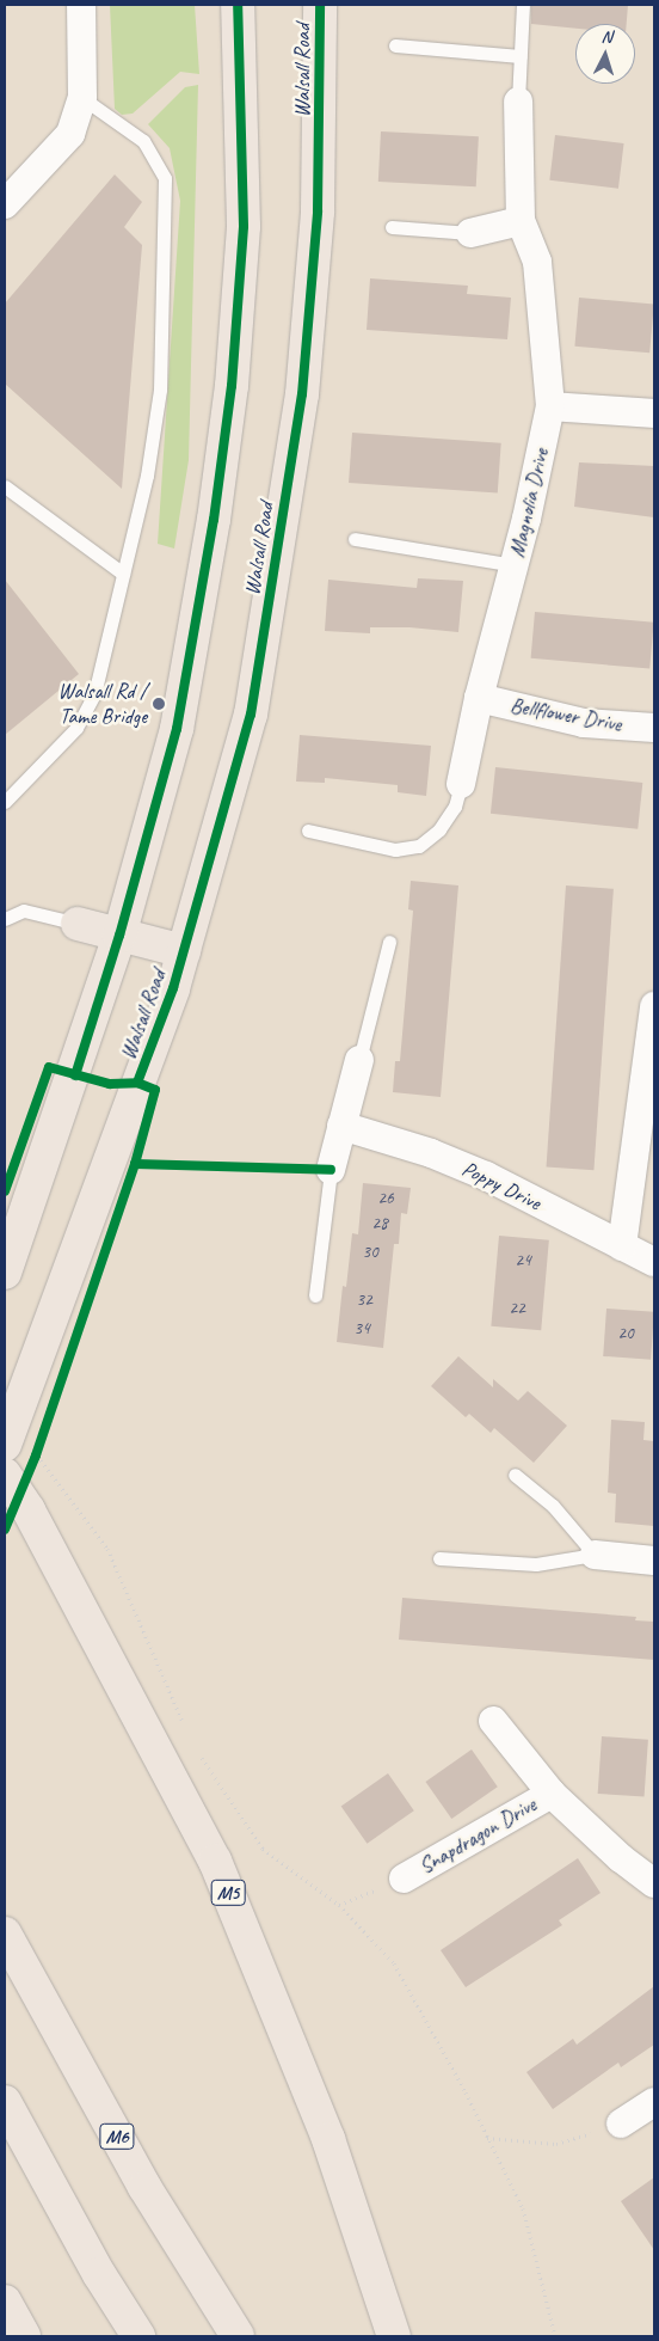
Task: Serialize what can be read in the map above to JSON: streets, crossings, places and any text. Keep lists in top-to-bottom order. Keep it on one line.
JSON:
{"streets":{"main road":["Walsall Road","M5","M6"],"street":["Magnolia Drive","Bellflower Drive","Poppy Drive","Snapdragon Drive"]},"crossings":[["Magnolia Drive","Bellflower Drive"]],"places":["Walsall Rd / Tame Bridge"],"house_numbers":["26","28","30","24","32","22","34","20"],"north":"top"}
